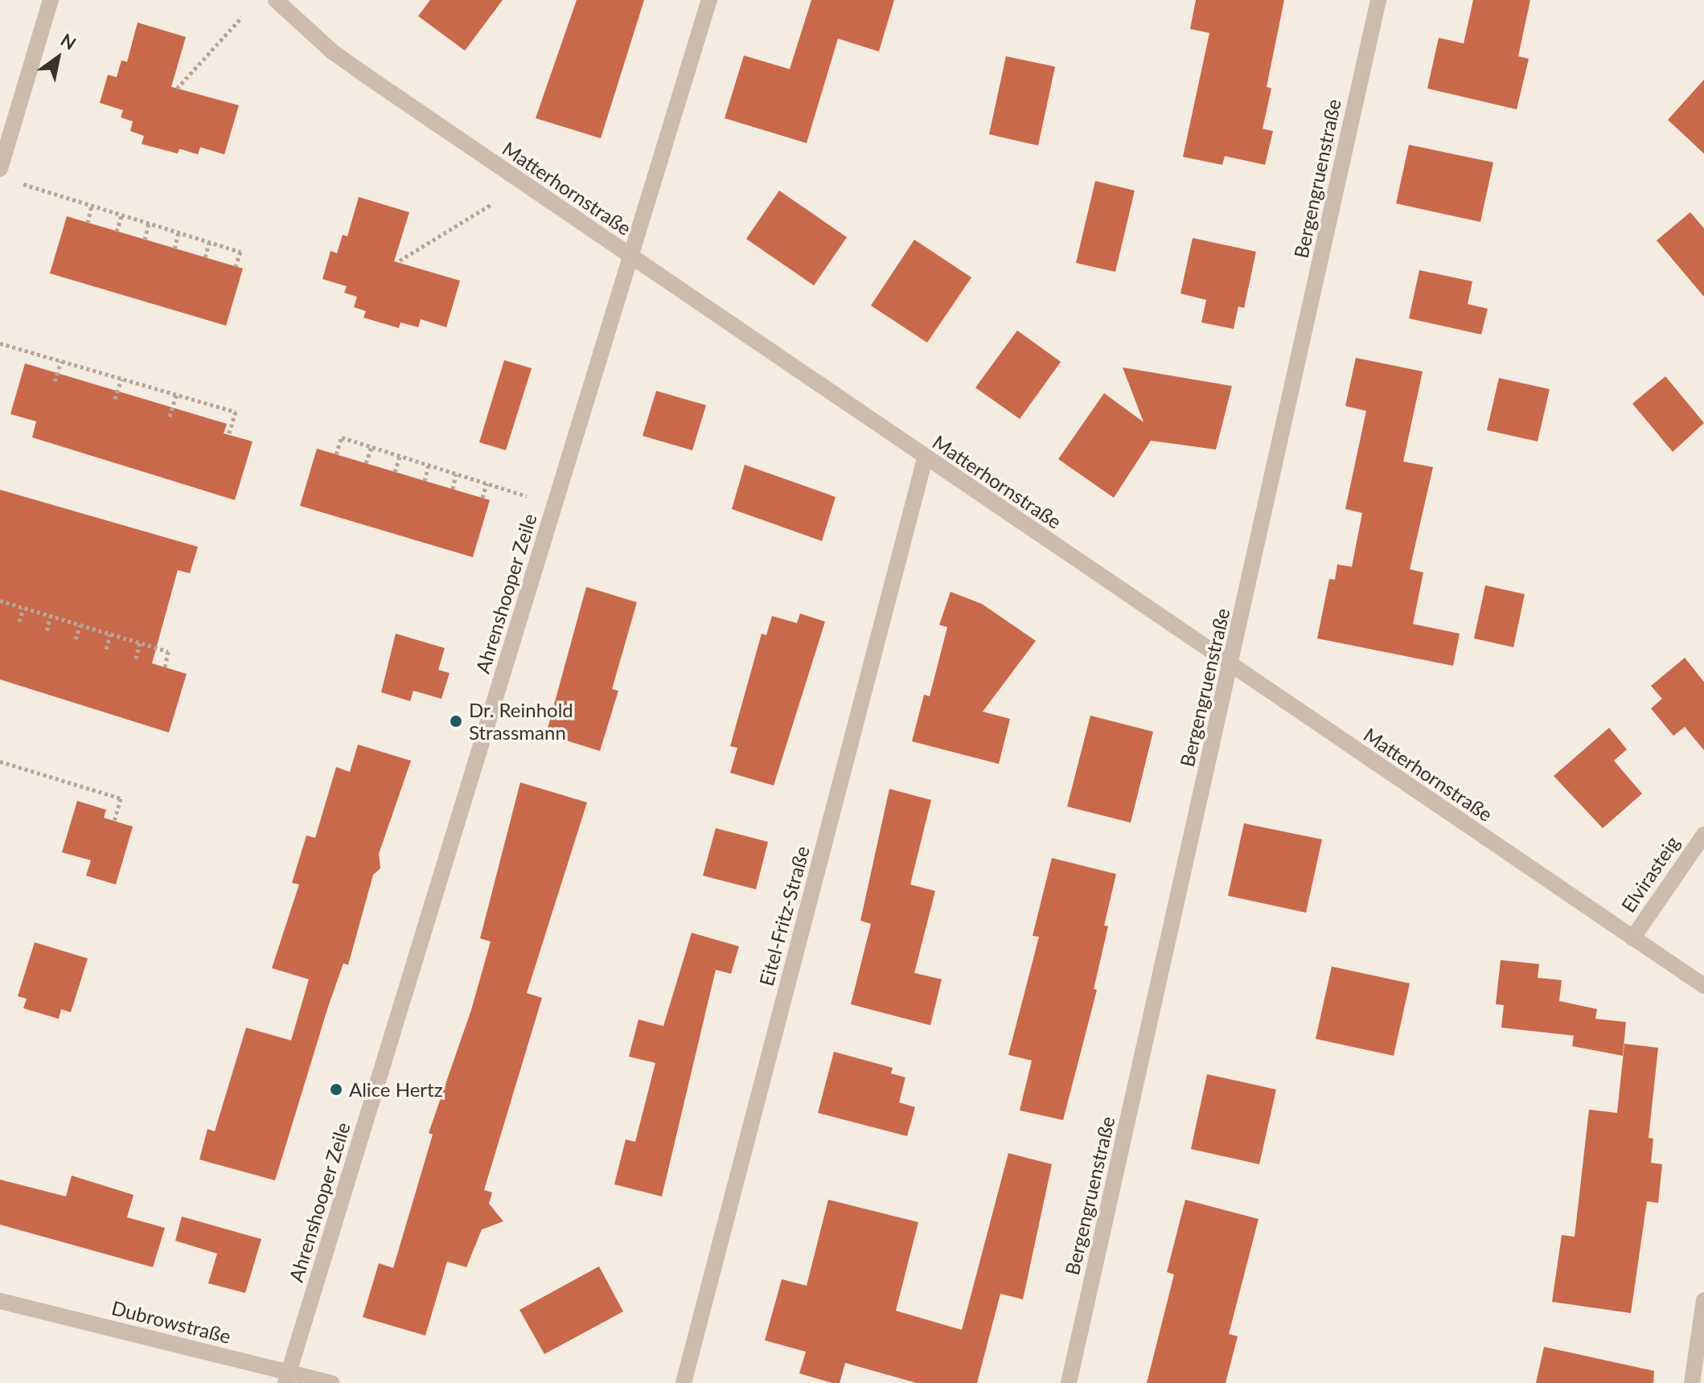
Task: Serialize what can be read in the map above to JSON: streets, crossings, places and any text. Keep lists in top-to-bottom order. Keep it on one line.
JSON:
{"streets":{"street":["Bergengruenstraße","Matterhornstraße","Ahrenshooper Zeile","Elvirasteig","Eitel-Fritz-Straße","Dubrowstraße"]},"crossings":[["Bergengruenstraße","Matterhornstraße"],["Matterhornstraße","Ahrenshooper Zeile"],["Matterhornstraße","Elvirasteig"],["Matterhornstraße","Eitel-Fritz-Straße"],["Ahrenshooper Zeile","Dubrowstraße"]],"places":["Dr. Reinhold Strassmann","Alice Hertz"],"north":"top right"}
